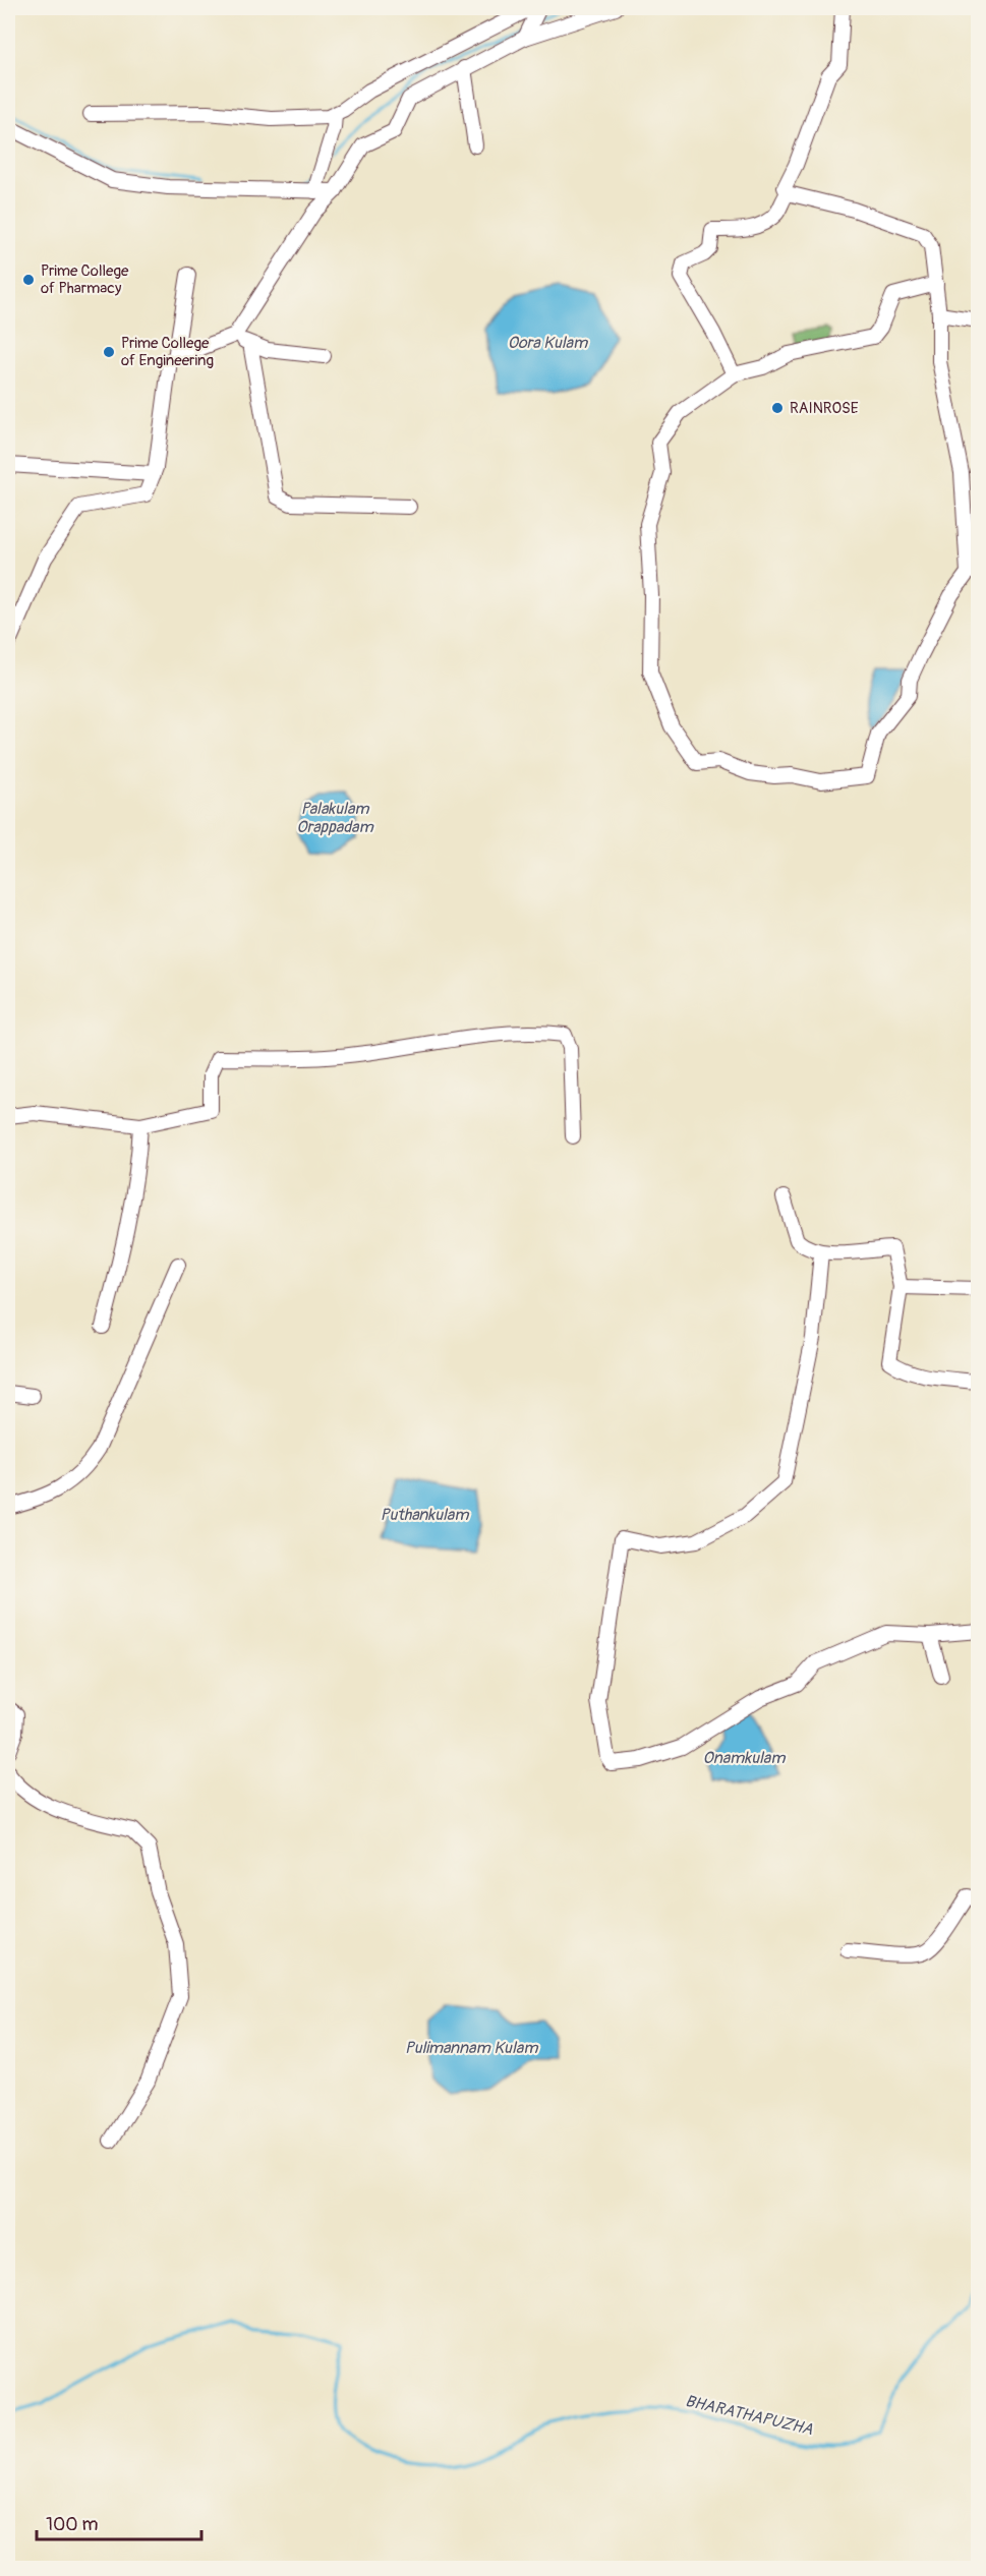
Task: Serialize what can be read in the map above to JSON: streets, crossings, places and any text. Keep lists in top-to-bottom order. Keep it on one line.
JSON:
{"water":["Oora Kulam","Palakulam Orappadam","Puthankulam","Onamkulam","Pulimannam Kulam","BHARATHAPUZHA"],"places":["Prime College of Pharmacy","Prime College of Engineering","RAINROSE"],"scale_bar":"100 m"}
